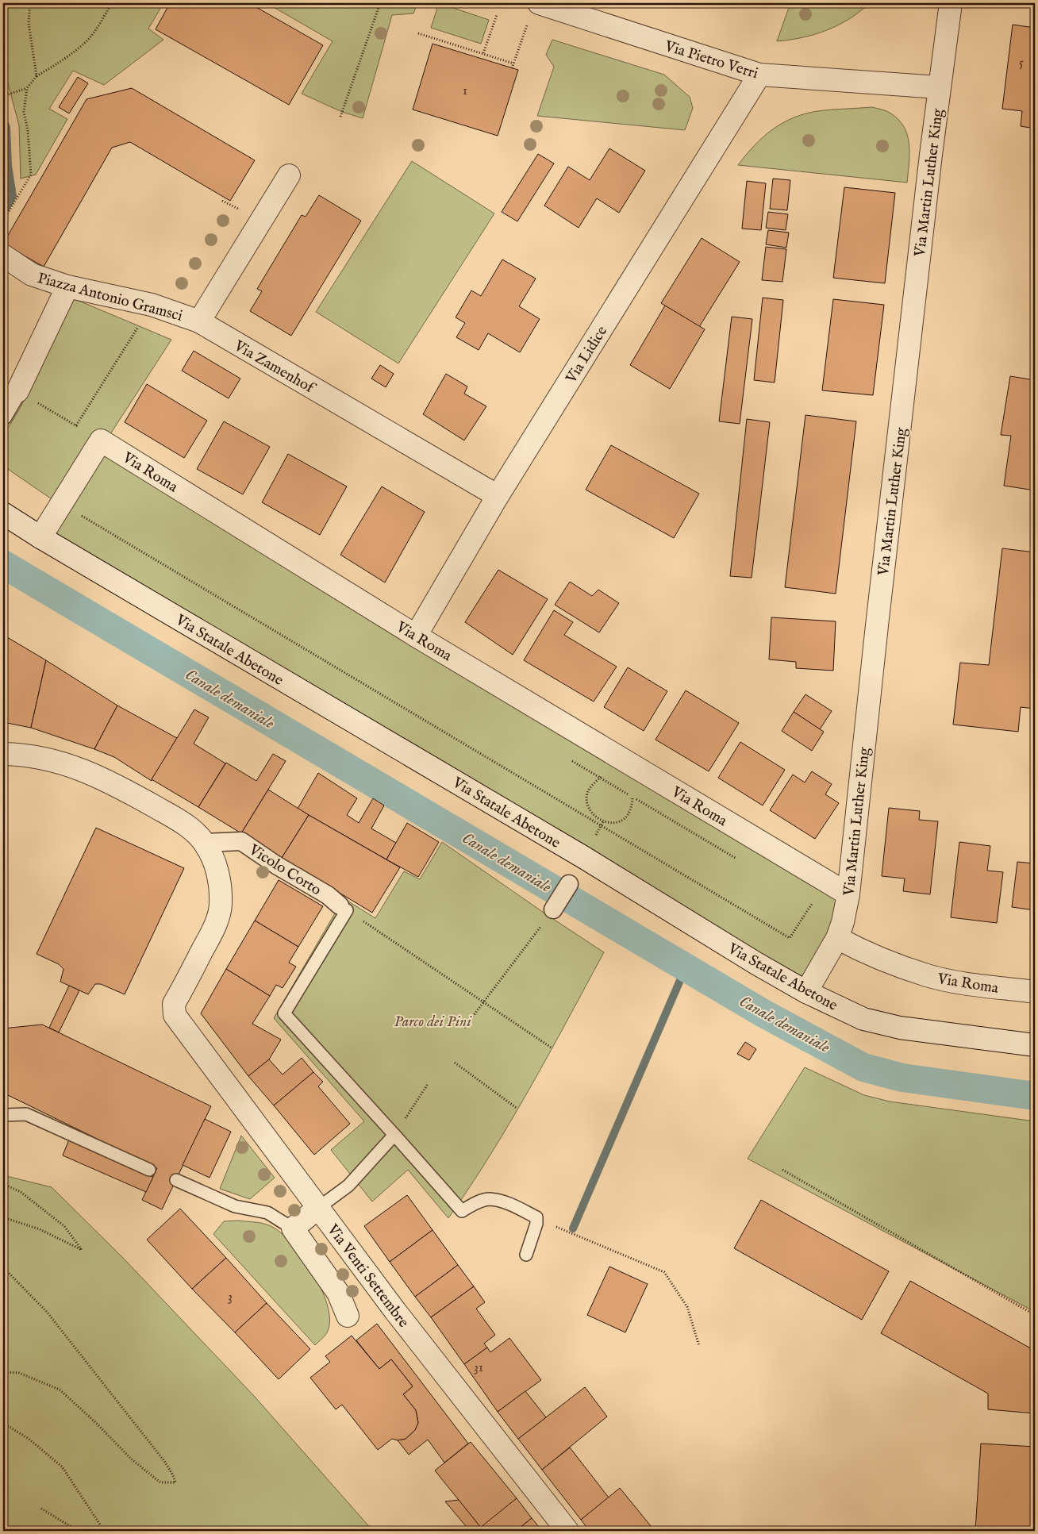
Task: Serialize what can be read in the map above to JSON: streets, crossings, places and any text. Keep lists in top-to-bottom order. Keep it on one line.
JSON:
{"streets":{"street":["Via Pietro Verri","Via Martin Luther King","Piazza Antonio Gramsci","Via Lidice","Via Zamenhof","Via Roma","Via Statale Abetone","Vicolo Corto","Via Venti Settembre"]},"crossings":[["Via Pietro Verri","Via Martin Luther King"],["Via Pietro Verri","Via Lidice"],["Via Martin Luther King","Via Roma"],["Via Martin Luther King","Via Statale Abetone"],["Piazza Antonio Gramsci","Via Zamenhof"],["Via Lidice","Via Zamenhof"],["Via Lidice","Via Roma"],["Vicolo Corto","Via Venti Settembre"]],"water":["Canale demaniale"],"parks":["Parco dei Pini"],"house_numbers":["5","1","3","31"]}
